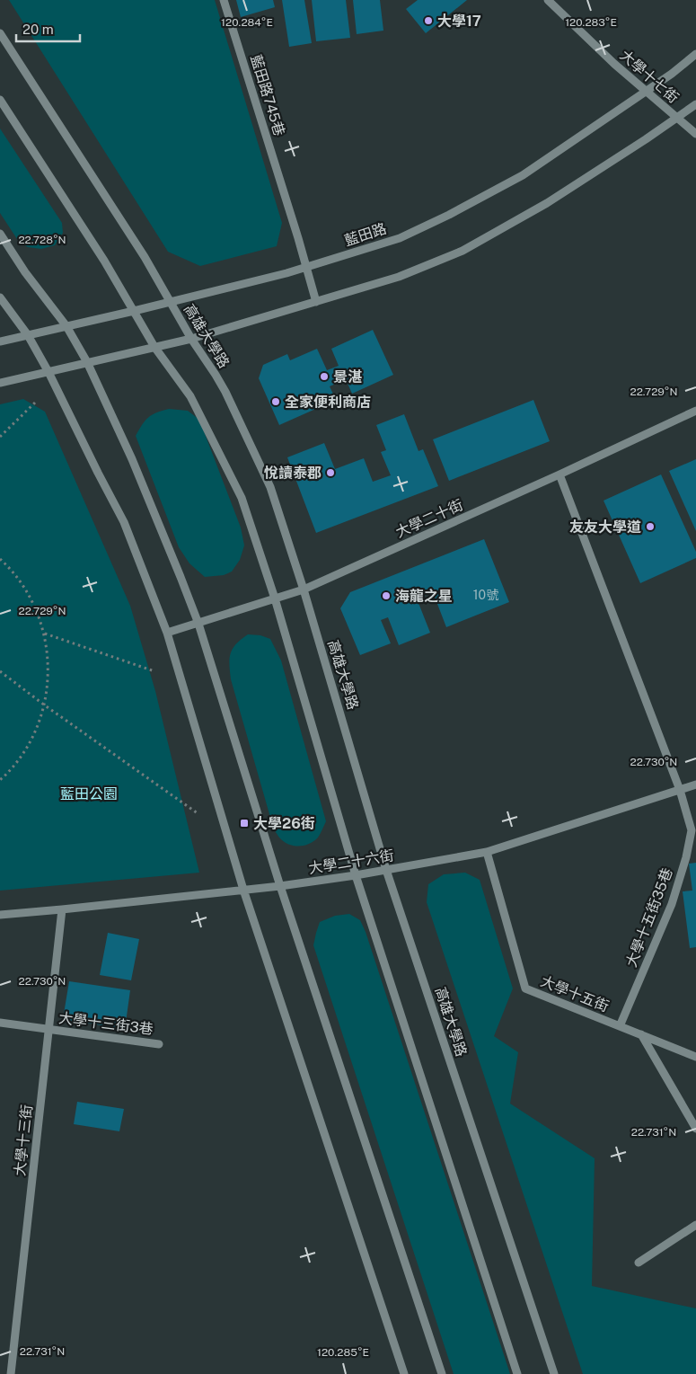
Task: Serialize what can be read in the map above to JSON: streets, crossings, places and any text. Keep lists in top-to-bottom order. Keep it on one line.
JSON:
{"streets":{"street":["大學十七街","藍田路745巷","藍田路","高雄大學路","大學二十街","大學二十六街","大學十五街35巷","大學十五街","大學十三街3巷","大學十三街"]},"crossings":[["大學十七街","藍田路"],["藍田路745巷","藍田路"],["藍田路","高雄大學路"],["高雄大學路","大學二十街"],["高雄大學路","大學二十六街"],["大學二十街","大學十五街35巷"],["大學二十六街","大學十五街35巷"],["大學二十六街","大學十五街"],["大學二十六街","大學十三街"],["大學十五街35巷","大學十五街"],["大學十三街3巷","大學十三街"]],"parks":["藍田公園"],"places":{"other":["大學17","景湛","全家便利商店","悅讀泰郡","友友大學道","海龍之星"],"transit":["大學26街"]},"house_numbers":["10號"],"scale_bar":"20 m","coordinates":["120.284°E","120.283°E","22.728°N","22.729°N","22.730°N","22.731°N","120.285°E"]}
